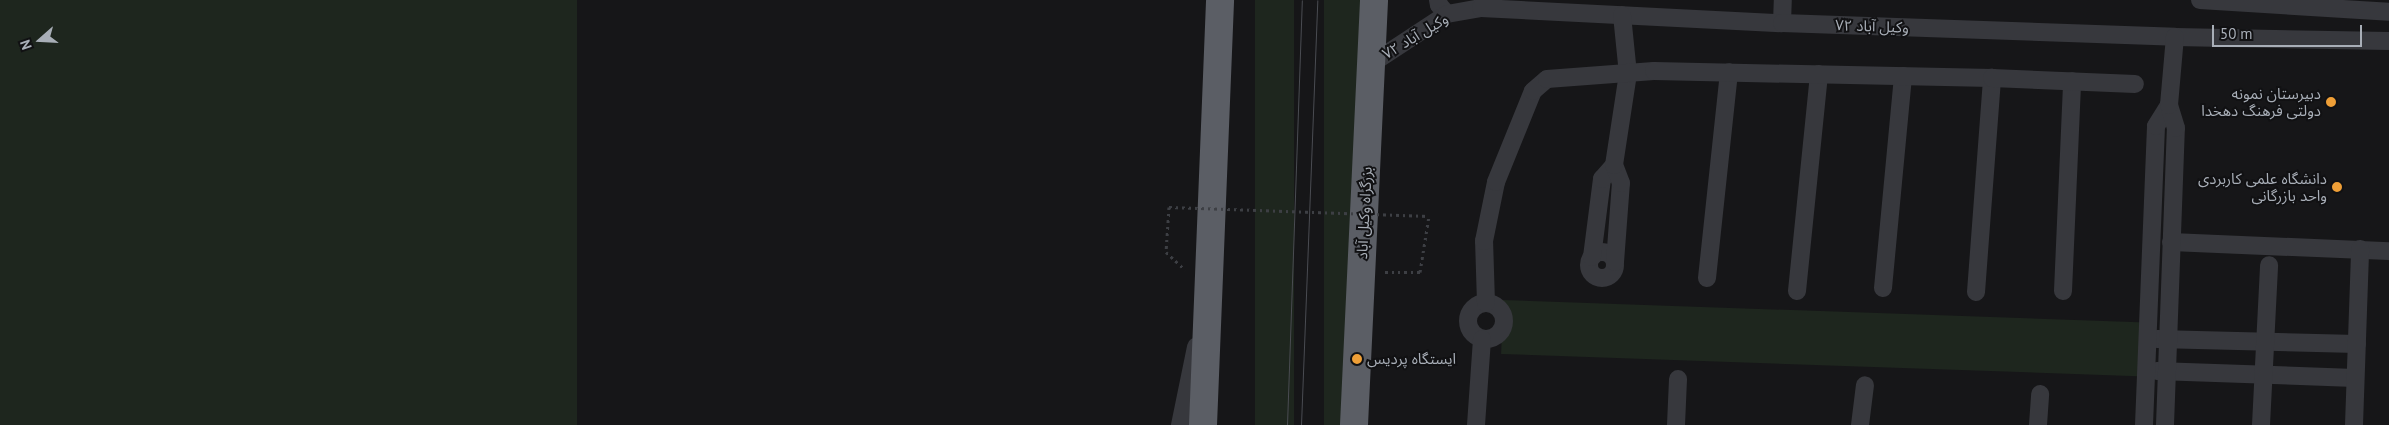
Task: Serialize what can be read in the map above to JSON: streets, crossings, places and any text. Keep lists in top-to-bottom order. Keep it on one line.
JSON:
{"streets":{"highway":["بزرگراه وکیل آباد"],"street":["۷۲ وکیل آباد"]},"crossings":[["۷۲ وکیل آباد","بزرگراه وکیل آباد"]],"places":["دبیرستان نمونه دولتی فرهنگ دهخدا","دانشگاه علمی کاربردی واحد بازرگانی","ایستگاه پردیس"],"scale_bar":"50 m","north":"left"}
